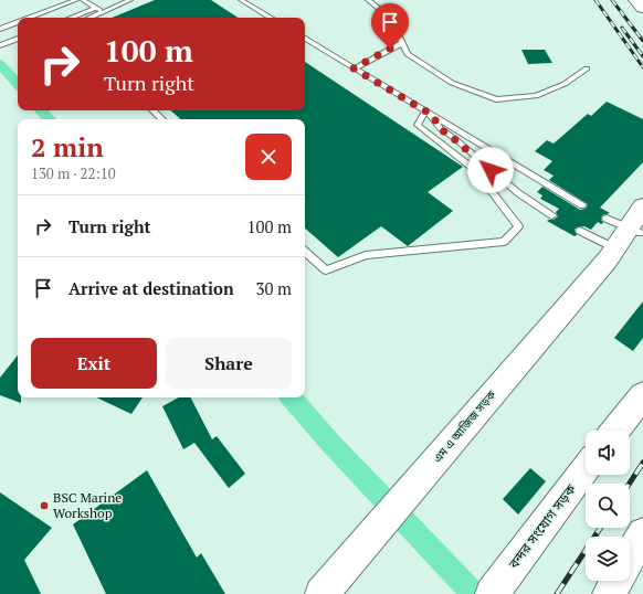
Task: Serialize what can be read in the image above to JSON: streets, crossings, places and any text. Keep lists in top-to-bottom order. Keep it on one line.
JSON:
{"streets":{"main road":["এম এ আজিজ সড়ক","বন্দর সংযোগ সড়ক"]},"places":["BSC Marine Workshop"],"page":{"turn":["100 m","Turn right"],"heading":["2 min","130 m · 22:10"],"list":[{"name":"Turn right","value":"100 m"},{"name":"Arrive at destination","value":"30 m"}],"buttons":["Exit","Share"]}}
